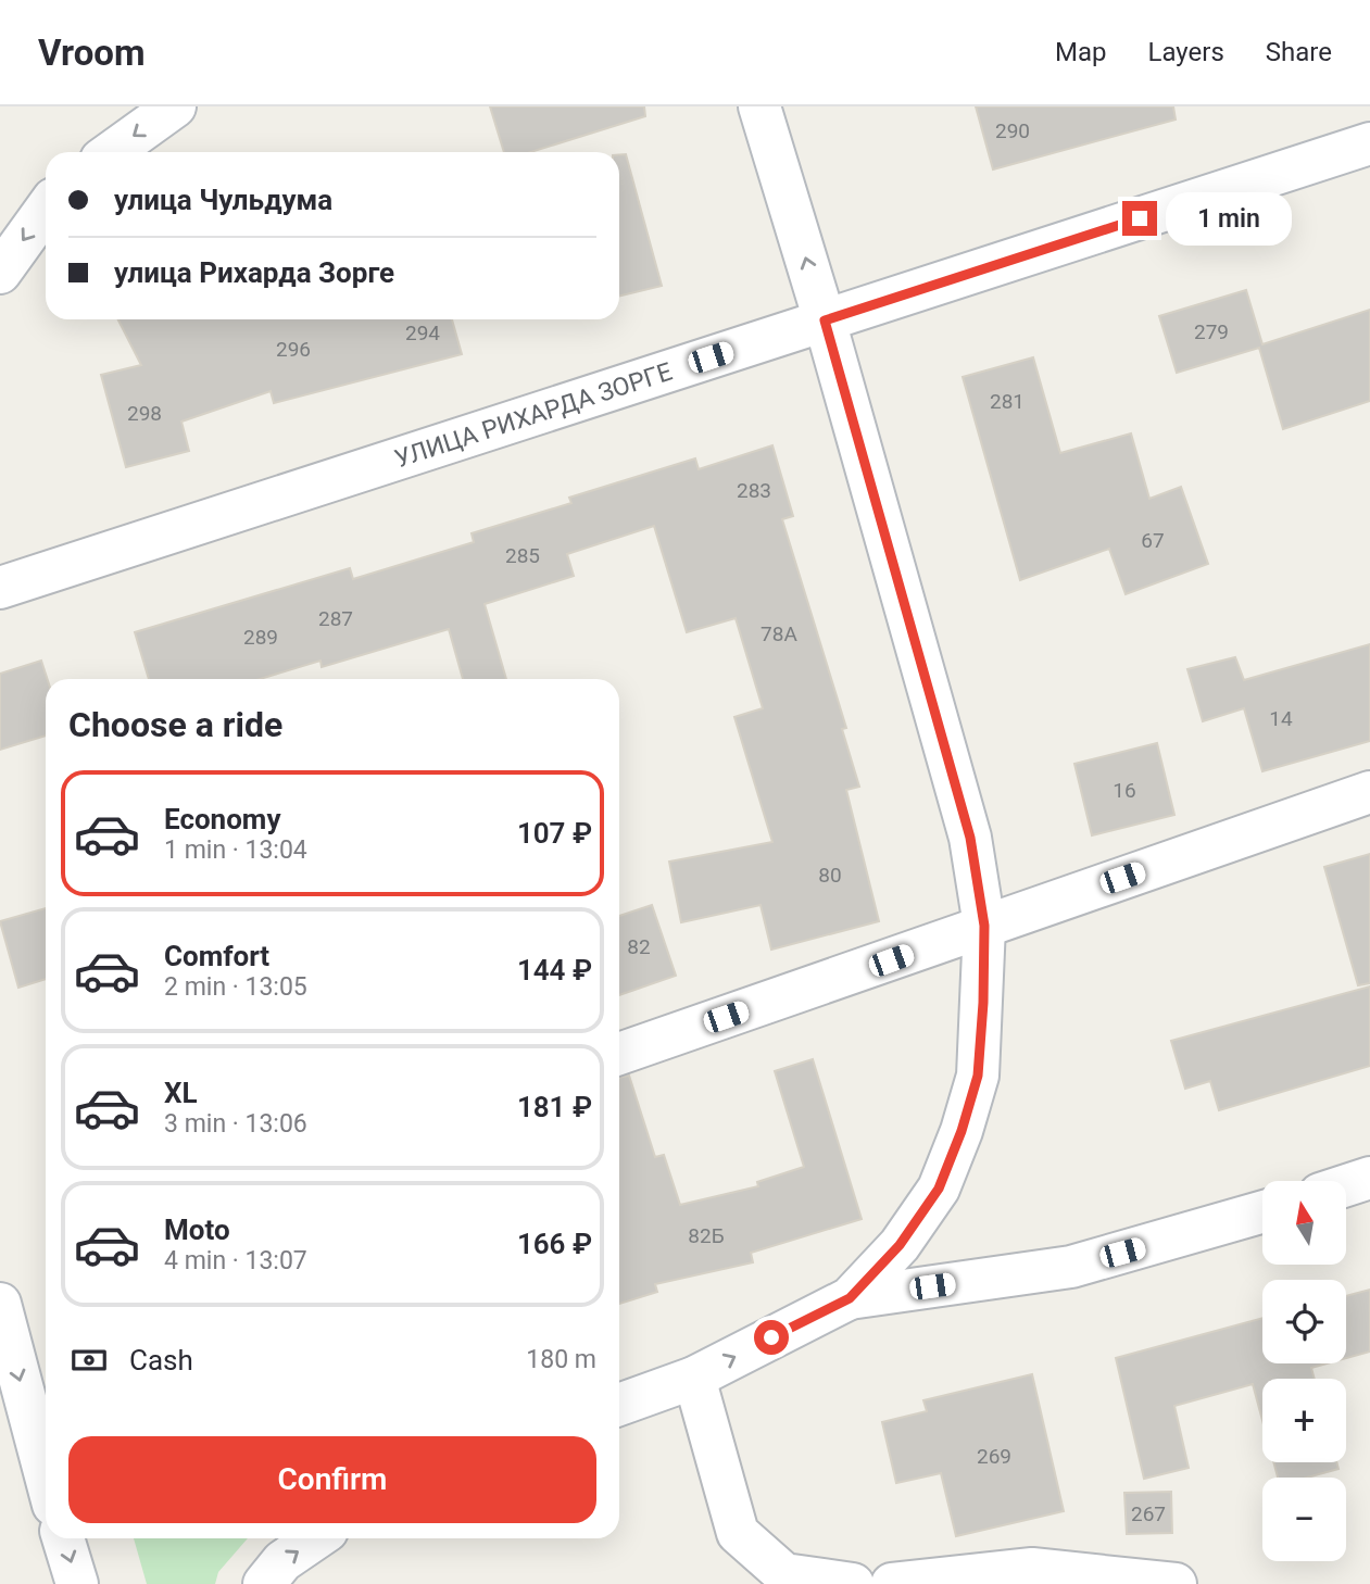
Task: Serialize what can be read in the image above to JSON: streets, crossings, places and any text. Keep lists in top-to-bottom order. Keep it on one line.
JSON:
{"streets":{"street":["УЛИЦА РИХАРДА ЗОРГЕ"]},"house_numbers":["290","279","294","296","281","298","283","67","285","287","78А","289","14","16","80","82","82Б","269","267"],"north":"top","page":{"header":"Vroom","nav":["Map","Layers","Share"],"banner":["улица Чульдума","улица Рихарда Зорге"],"bubble":"1 min","heading":"Choose a ride","list":[{"name":"Economy","note":"1 min · 13:04","value":"107 ₽"},{"name":"Comfort","note":"2 min · 13:05","value":"144 ₽"},{"name":"XL","note":"3 min · 13:06","value":"181 ₽"},{"name":"Moto","note":"4 min · 13:07","value":"166 ₽"}],"map_buttons":["+","−"],"pay":["Cash","180 m"],"buttons":"Confirm"}}
